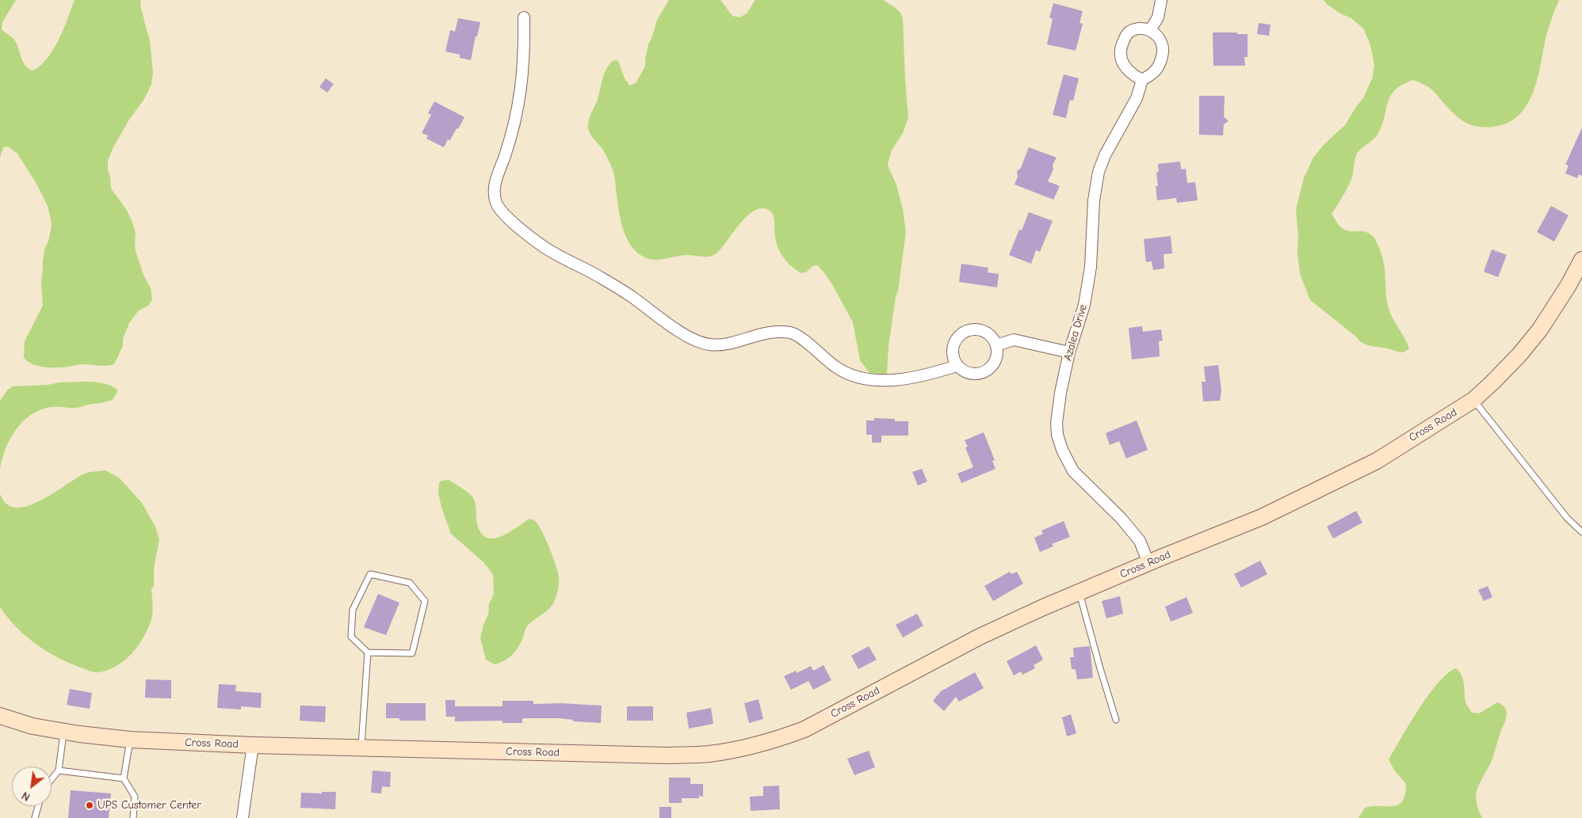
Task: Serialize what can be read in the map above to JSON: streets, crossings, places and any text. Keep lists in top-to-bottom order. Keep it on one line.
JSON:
{"streets":{"street":["Azalea Drive","Cross Road"]},"crossings":[["Azalea Drive","Cross Road"]],"places":["UPS Customer Center"],"north":"bottom left"}
